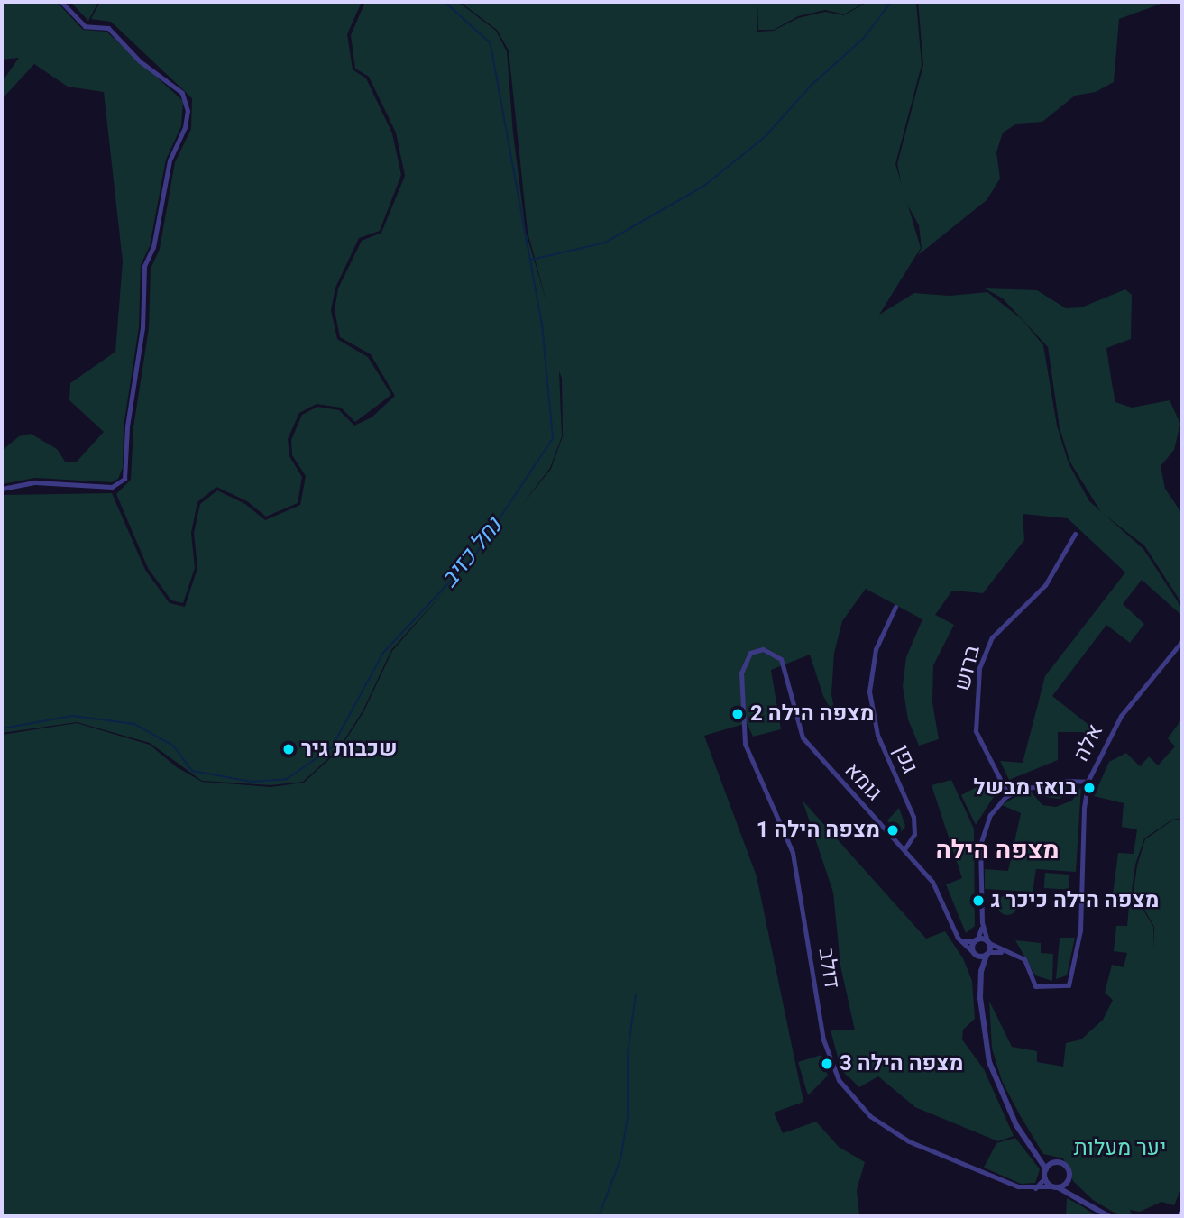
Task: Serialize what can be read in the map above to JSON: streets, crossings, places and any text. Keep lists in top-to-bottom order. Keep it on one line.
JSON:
{"streets":{"street":["ברוש","אלה","גפן","גומא","דולב"]},"crossings":[["גפן","גומא"],["גומא","דולב"]],"districts":["מצפה הילה"],"water":["נחל כזיב"],"parks":["יער מעלות"],"places":["מצפה הילה 2","שכבות גיר","בואז מבשל","מצפה הילה 1","מצפה הילה כיכר ג","מצפה הילה 3"]}
